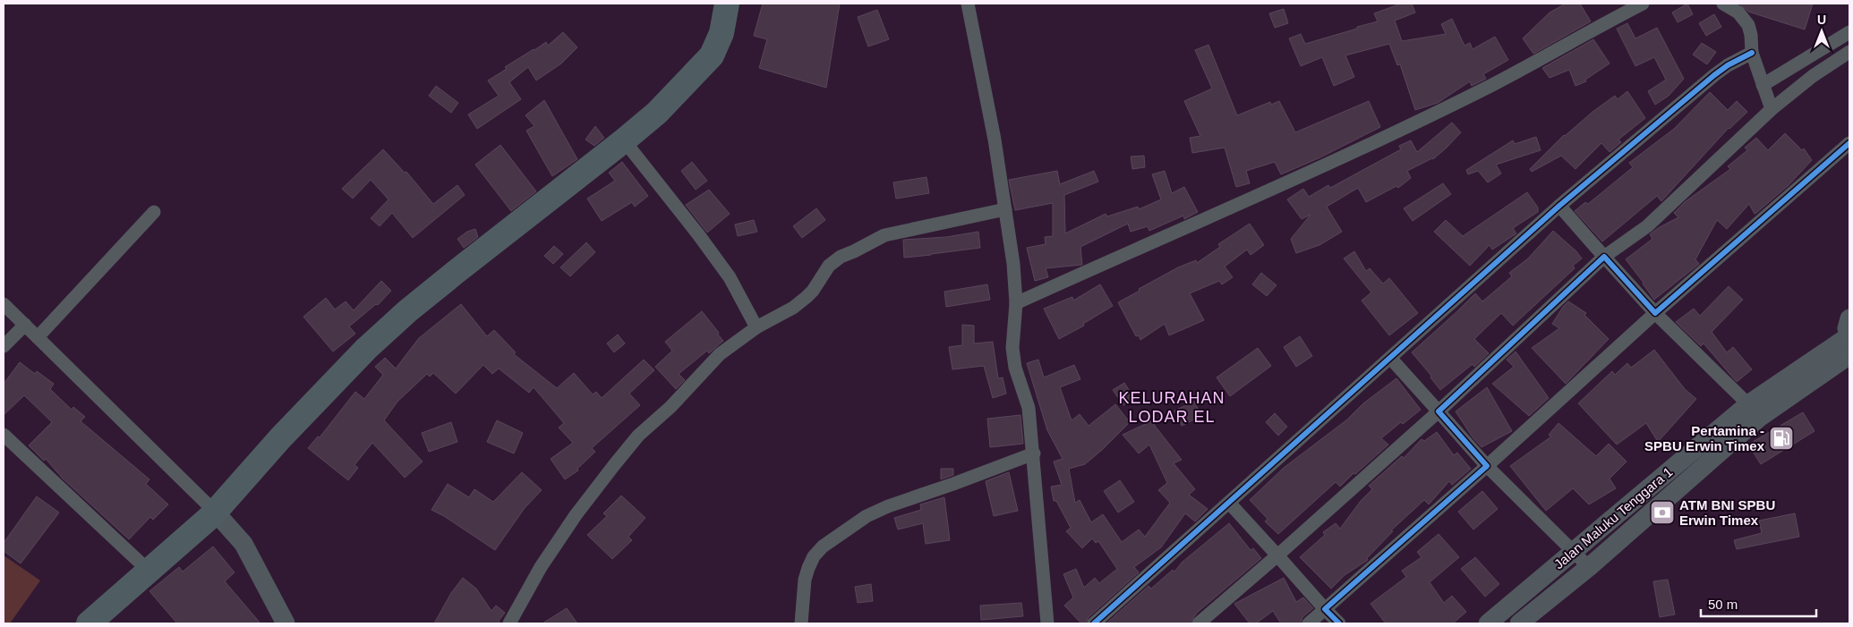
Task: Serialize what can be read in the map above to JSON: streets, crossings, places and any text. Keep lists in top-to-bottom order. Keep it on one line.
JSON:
{"streets":{"main road":["Jalan Maluku Tenggara 1"]},"districts":["KELURAHAN LODAR EL"],"places":{"fuel station":["Pertamina - SPBU Erwin Timex"],"bank":["ATM BNI SPBU Erwin Timex"]},"scale_bar":"50 m","north":"top"}
